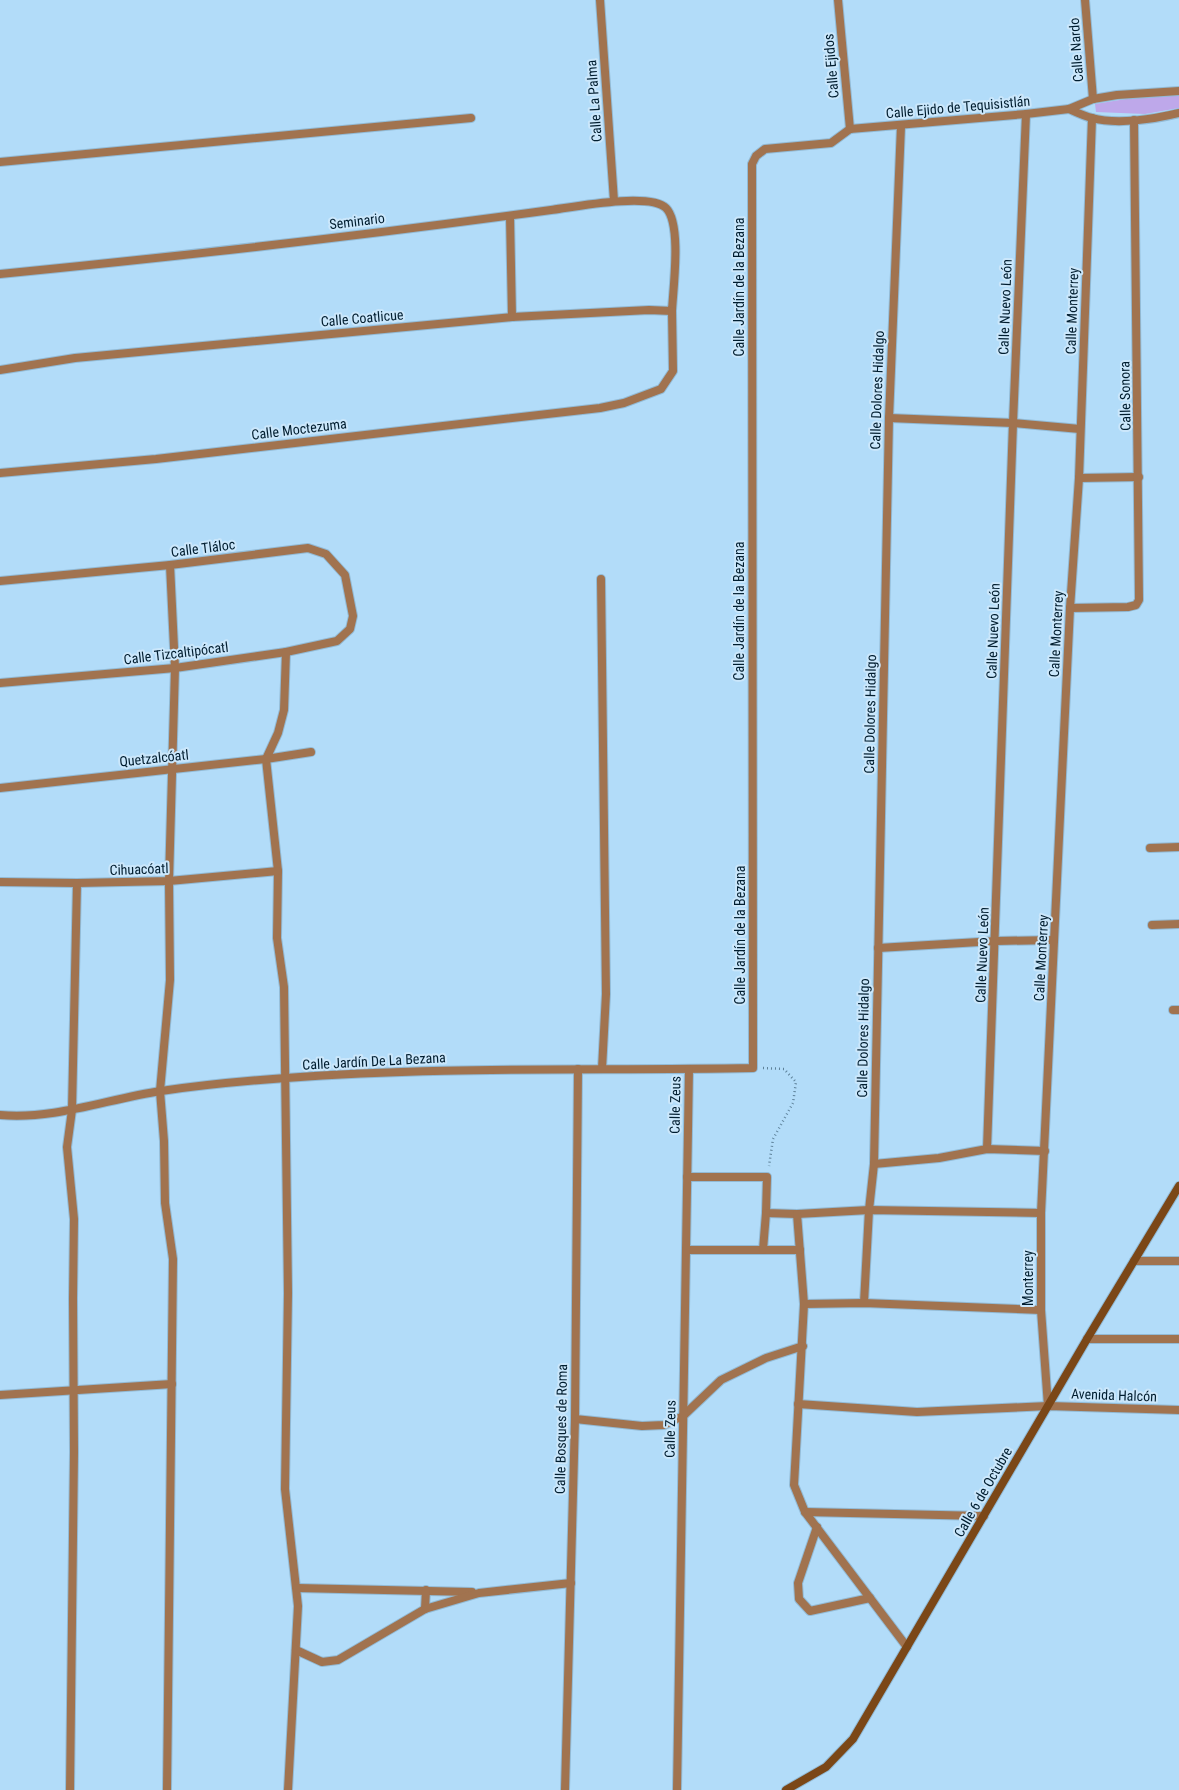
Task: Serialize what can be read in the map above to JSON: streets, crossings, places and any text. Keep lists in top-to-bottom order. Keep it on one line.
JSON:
{"streets":{"street":["Calle Nardo","Calle Ejidos","Calle La Palma","Calle Ejido de Tequisistlán","Seminario","Calle Jardín de la Bezana","Calle Nuevo León","Calle Monterrey","Calle Coatlicue","Calle Dolores Hidalgo","Calle Sonora","Calle Moctezuma","Calle Tláloc","Calle Tizcaltipócatl","Quetzalcóatl","Cihuacóatl","Calle Jardín De La Bezana","Calle Zeus","Monterrey","Avenida Halcón","Calle Bosques de Roma","Calle 6 de Octubre"]},"crossings":[["Calle Ejidos","Calle Ejido de Tequisistlán"],["Calle Ejidos","Calle Jardín de la Bezana"],["Calle La Palma","Seminario"],["Calle Ejido de Tequisistlán","Calle Jardín de la Bezana"],["Calle Ejido de Tequisistlán","Calle Nuevo León"],["Calle Ejido de Tequisistlán","Calle Dolores Hidalgo"],["Seminario","Calle Coatlicue"],["Seminario","Calle Moctezuma"],["Calle Jardín de la Bezana","Calle Jardín De La Bezana"],["Calle Monterrey","Calle Sonora"],["Calle Monterrey","Monterrey"],["Calle Coatlicue","Calle Moctezuma"],["Calle Tláloc","Calle Tizcaltipócatl"],["Calle Jardín De La Bezana","Calle Zeus"],["Calle Jardín De La Bezana","Calle Bosques de Roma"],["Monterrey","Avenida Halcón"],["Monterrey","Calle 6 de Octubre"],["Avenida Halcón","Calle 6 de Octubre"]]}
